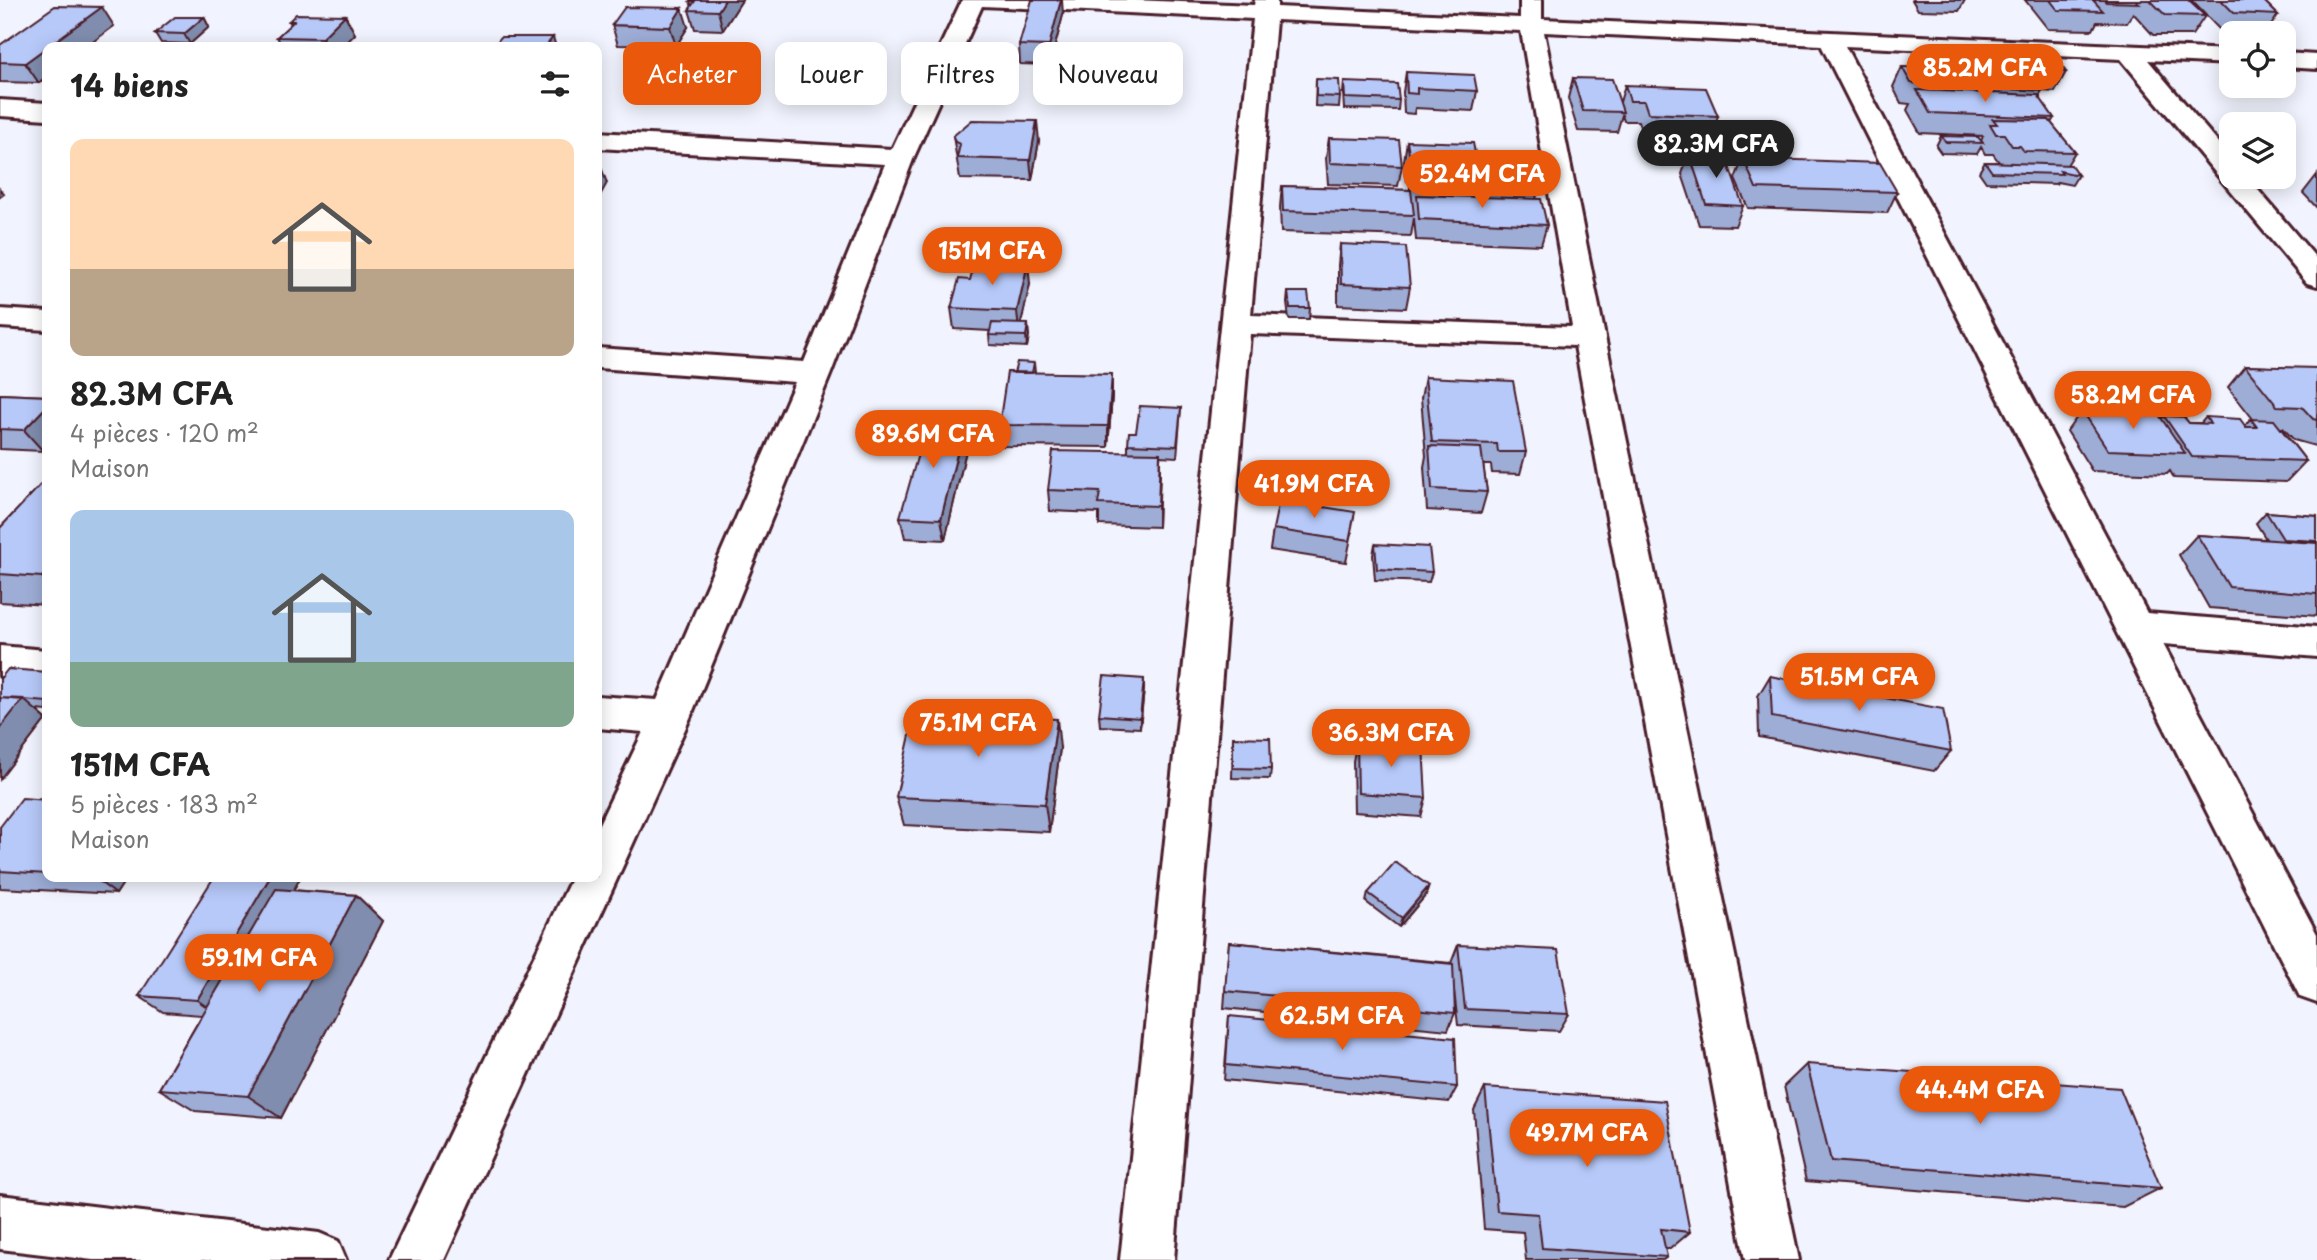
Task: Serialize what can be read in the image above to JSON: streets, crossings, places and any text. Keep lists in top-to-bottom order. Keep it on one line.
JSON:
{"page":{"chip":["Acheter","Louer","Filtres","Nouveau"],"heading":"14 biens","price":["85.2M CFA","82.3M CFA","52.4M CFA","151M CFA","58.2M CFA","89.6M CFA","41.9M CFA","51.5M CFA","75.1M CFA","36.3M CFA","59.1M CFA","62.5M CFA","44.4M CFA","49.7M CFA"],"list":[{"name":"82.3M CFA","note":"4 pièces · 120 m² · Maison"},{"name":"151M CFA","note":"5 pièces · 183 m² · Maison"}]}}
